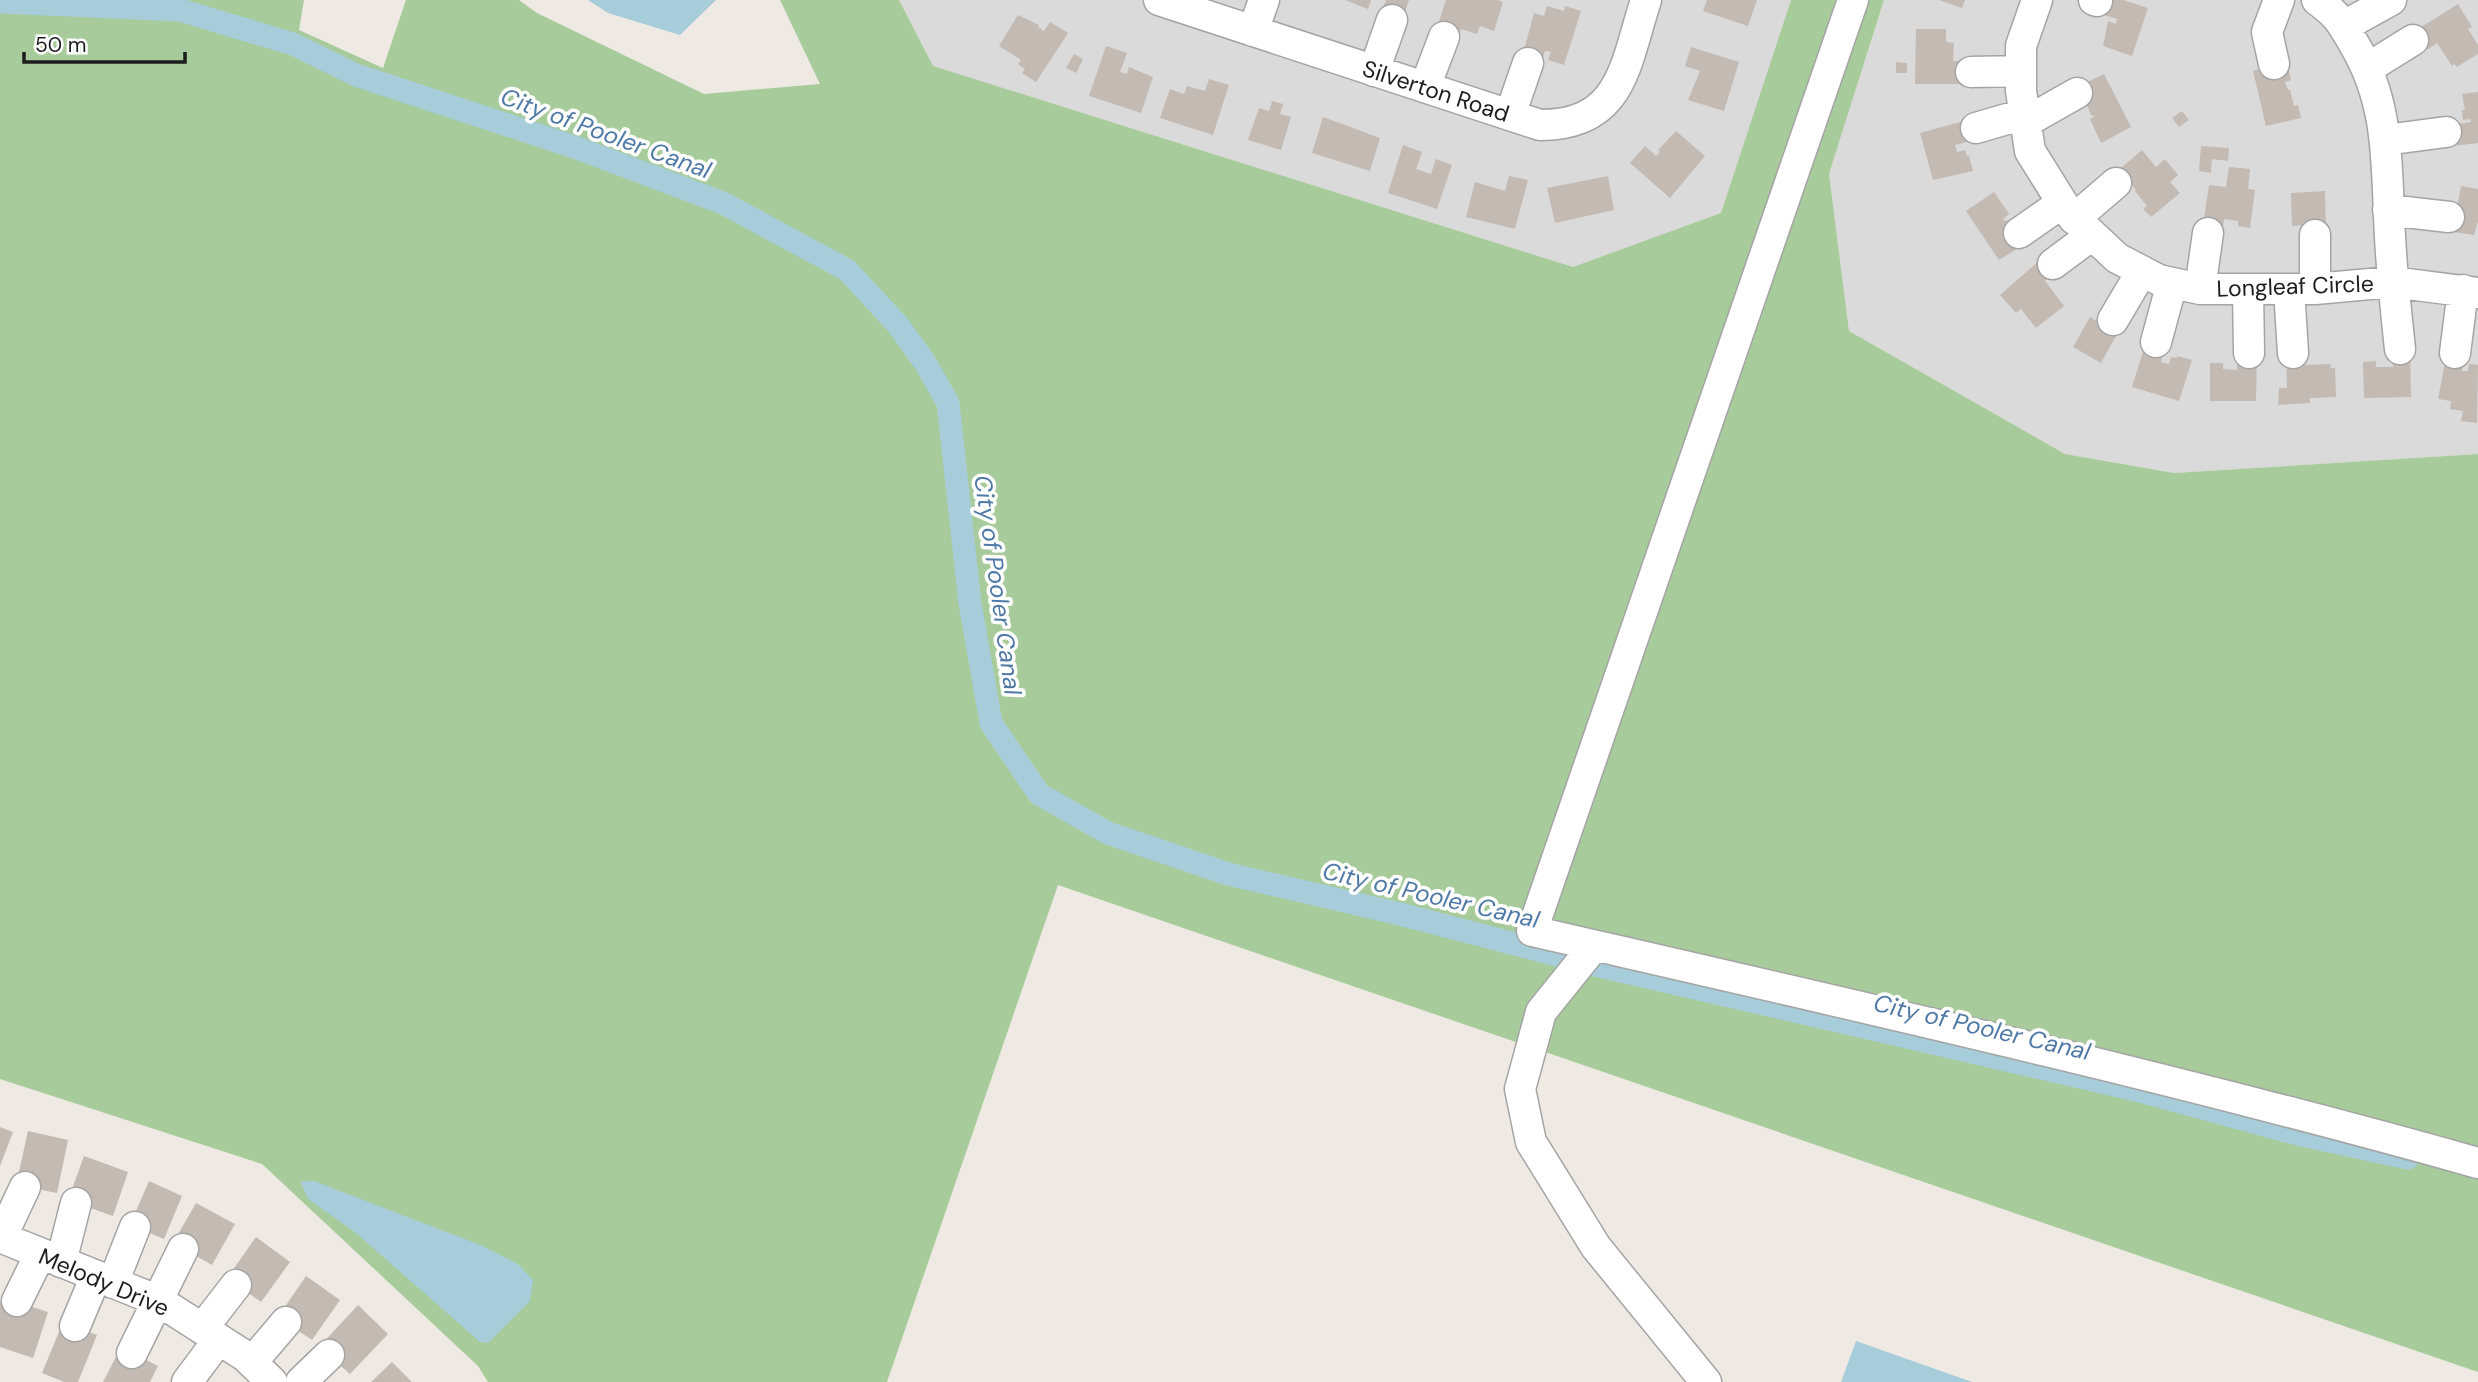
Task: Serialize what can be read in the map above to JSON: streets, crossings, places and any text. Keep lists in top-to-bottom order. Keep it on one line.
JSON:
{"streets":{"street":["Silverton Road","Longleaf Circle","Melody Drive"]},"water":["City of Pooler Canal"],"scale_bar":"50 m"}
